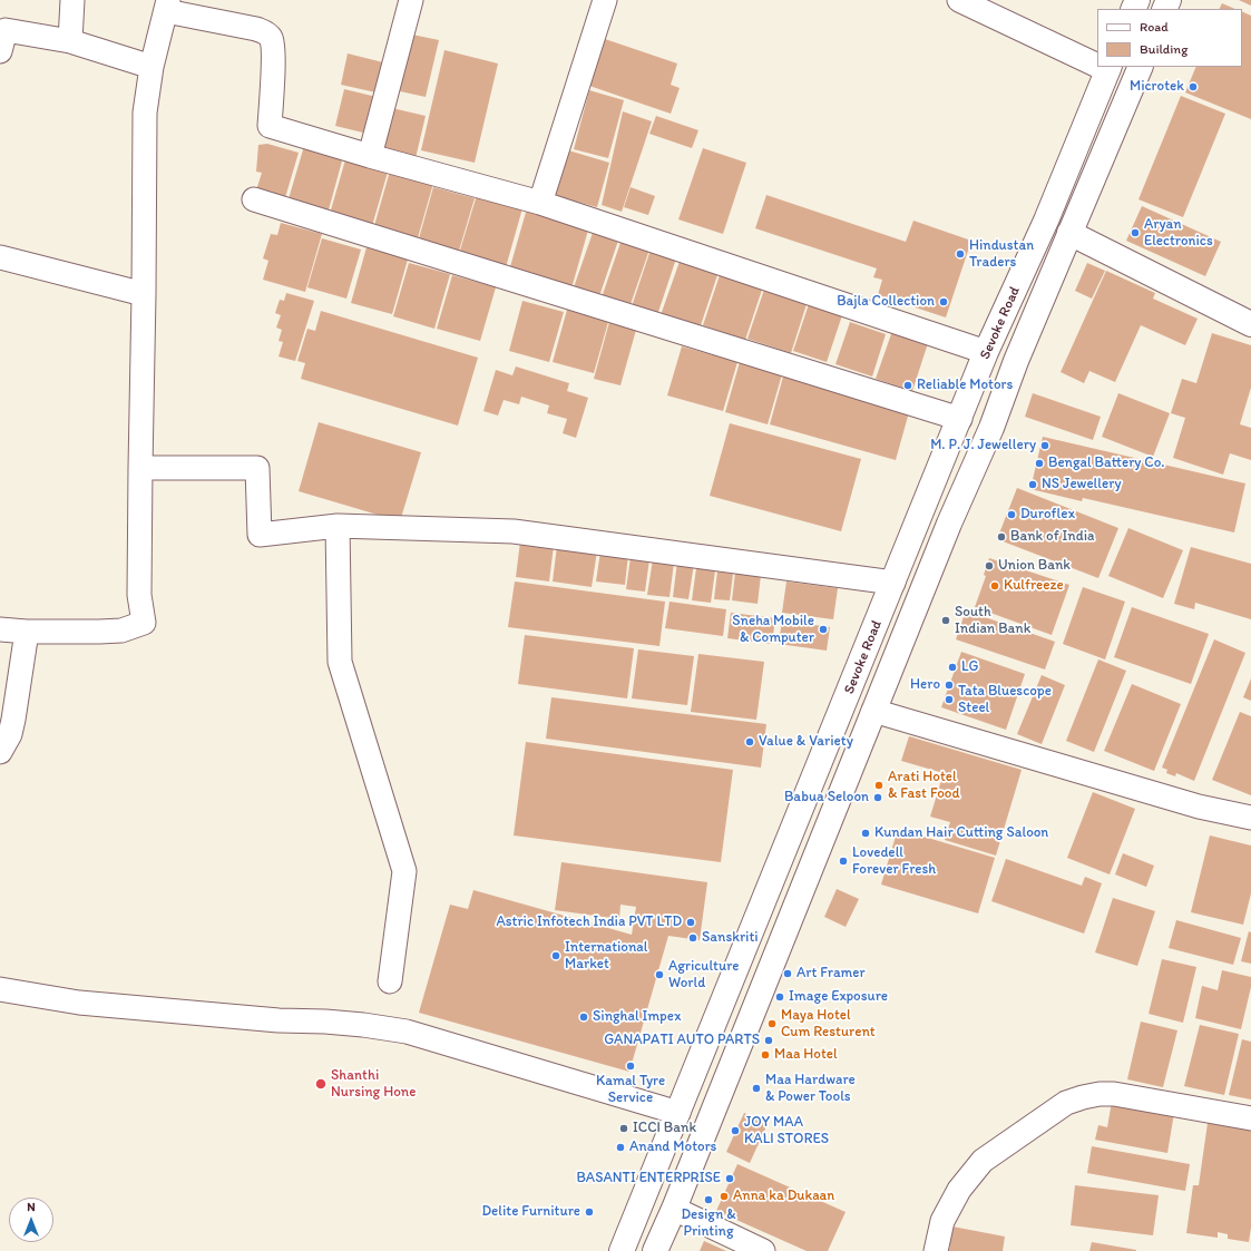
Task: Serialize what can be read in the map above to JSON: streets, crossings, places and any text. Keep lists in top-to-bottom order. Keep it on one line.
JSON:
{"streets":{"main road":["Sevoke Road"]},"places":["Microtek","Aryan Electronics","Hindustan Traders","Bajla Collection","Reliable Motors","M. P. J. Jewellery","Bengal Battery Co.","NS Jewellery","Duroflex","Bank of India","Union Bank","Kulfreeze","South Indian Bank","Sneha Mobile & Computer","LG","Hero","Tata Bluescope Steel","Value & Variety","Arati Hotel & Fast Food","Babua Seloon","Kundan Hair Cutting Saloon","Lovedell Forever Fresh","Astric Infotech India PVT LTD","Sanskriti","International Market","Art Framer","Agriculture World","Image Exposure","Singhal Impex","Maya Hotel Cum Resturent","GANAPATI AUTO PARTS","Maa Hotel","Kamal Tyre Service","Shanthi Nursing Hone","Maa Hardware & Power Tools","ICCI Bank","JOY MAA KALI STORES","Anand Motors","BASANTI ENTERPRISE","Anna ka Dukaan","Design & Printing","Delite Furniture"],"legend":["Road","Building"],"north":"top"}
